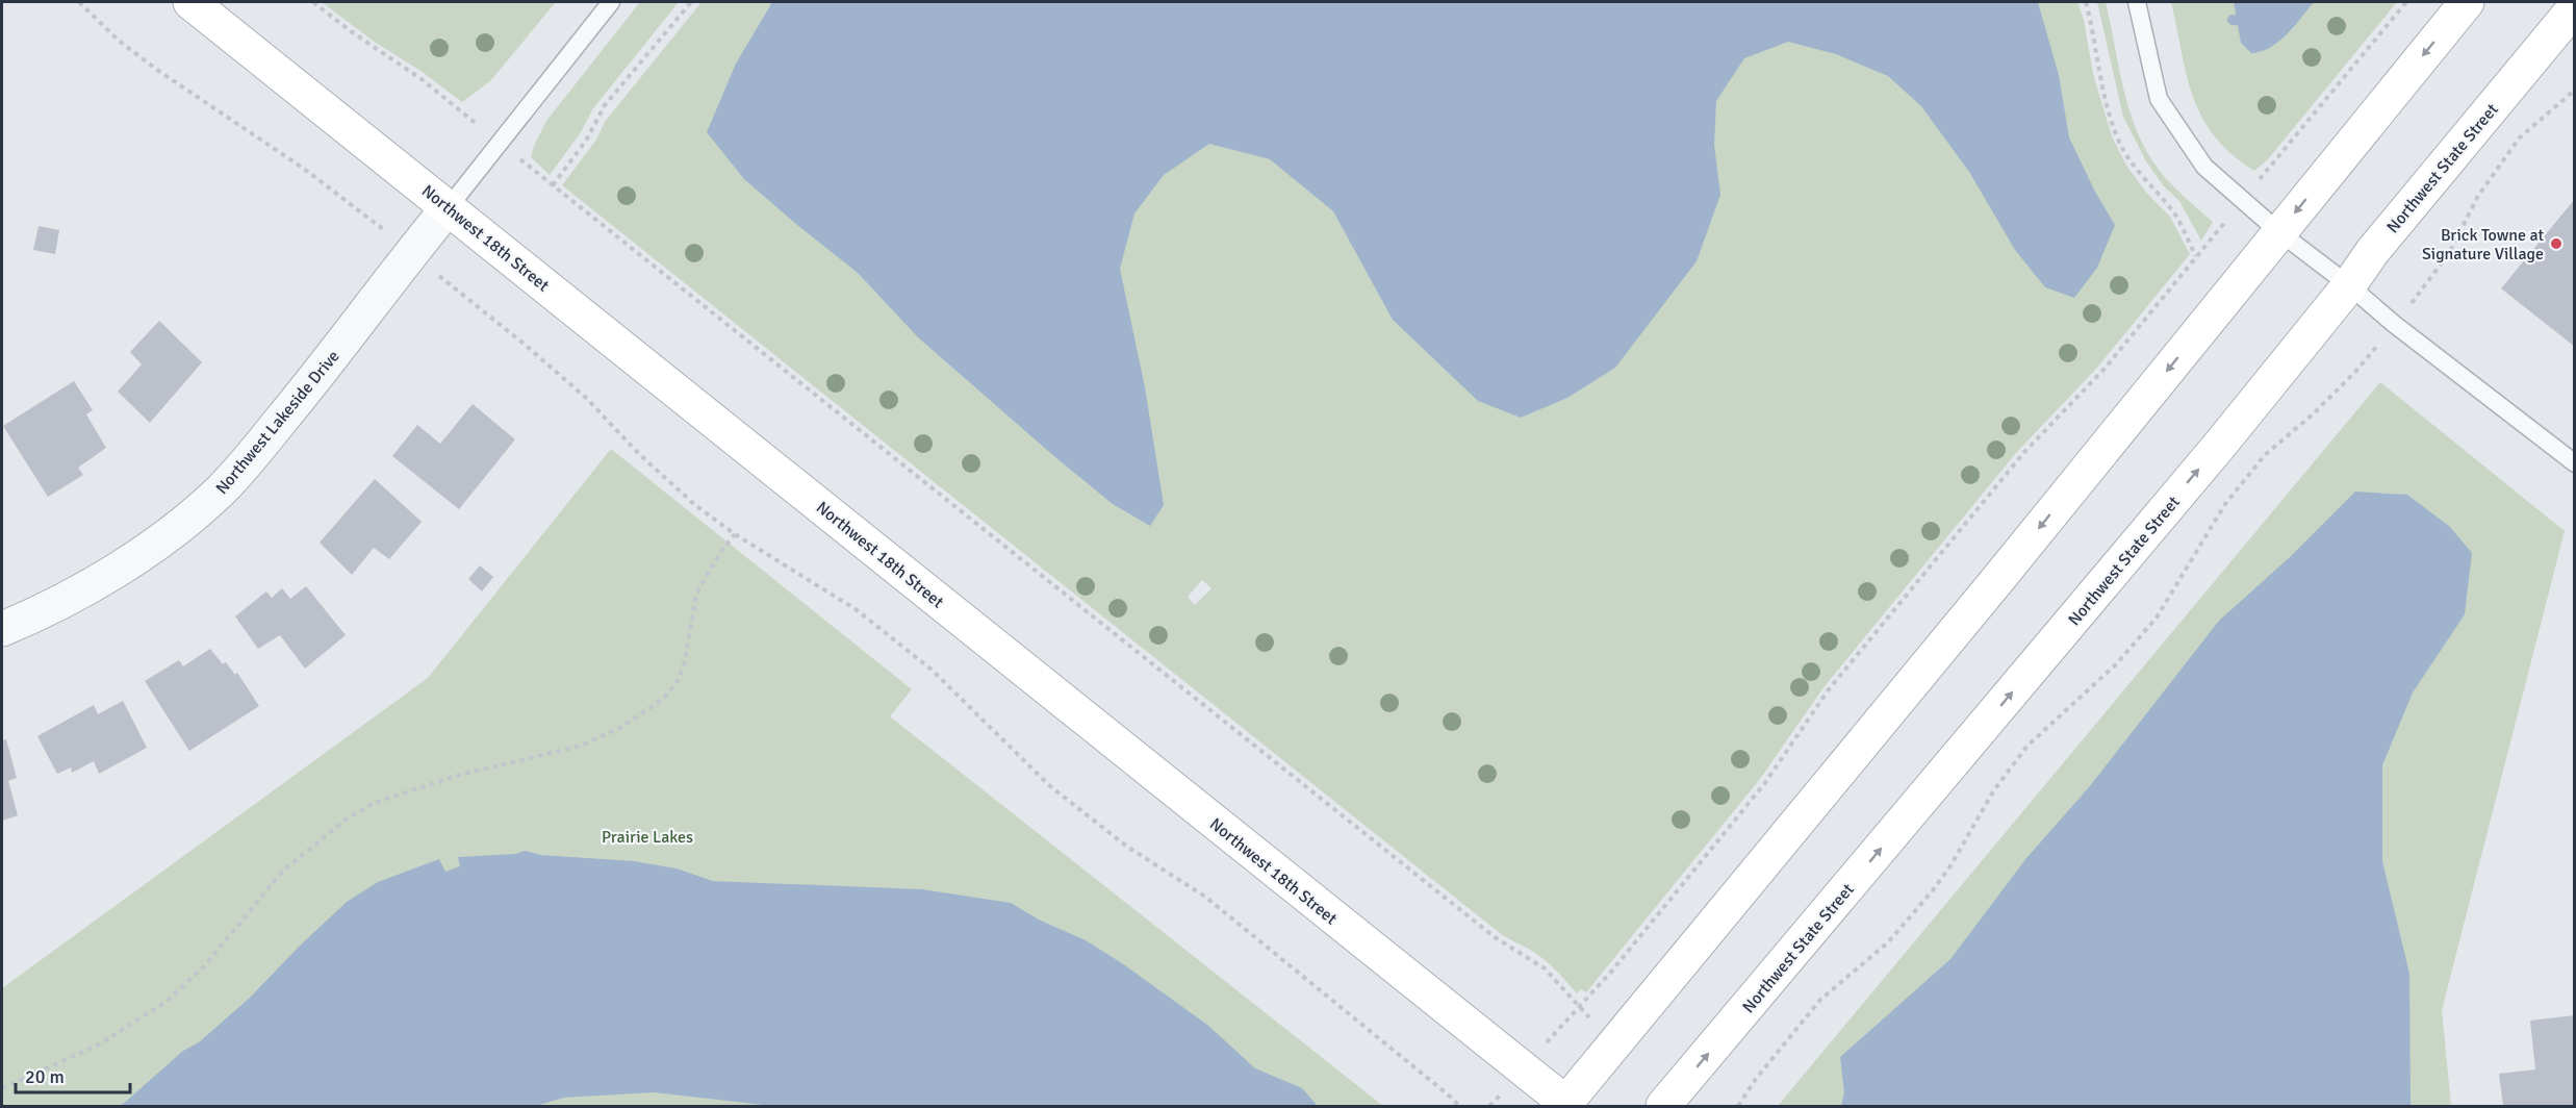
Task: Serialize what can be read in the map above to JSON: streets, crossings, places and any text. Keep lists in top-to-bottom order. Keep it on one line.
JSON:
{"streets":{"main road":["Northwest State Street","Northwest 18th Street"],"street":["Northwest Lakeside Drive"]},"crossings":[["Northwest 18th Street","Northwest Lakeside Drive"]],"parks":["Prairie Lakes"],"places":["Brick Towne at Signature Village"],"scale_bar":"20 m"}
